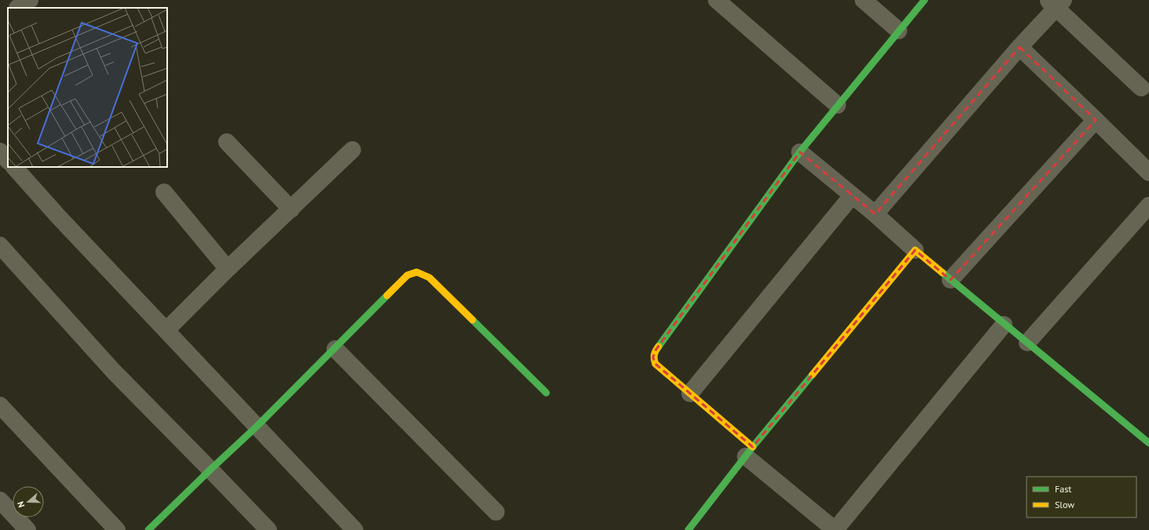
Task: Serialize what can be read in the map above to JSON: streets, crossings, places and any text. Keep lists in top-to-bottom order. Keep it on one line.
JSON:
{"legend":["Fast","Slow"],"north":"left"}
